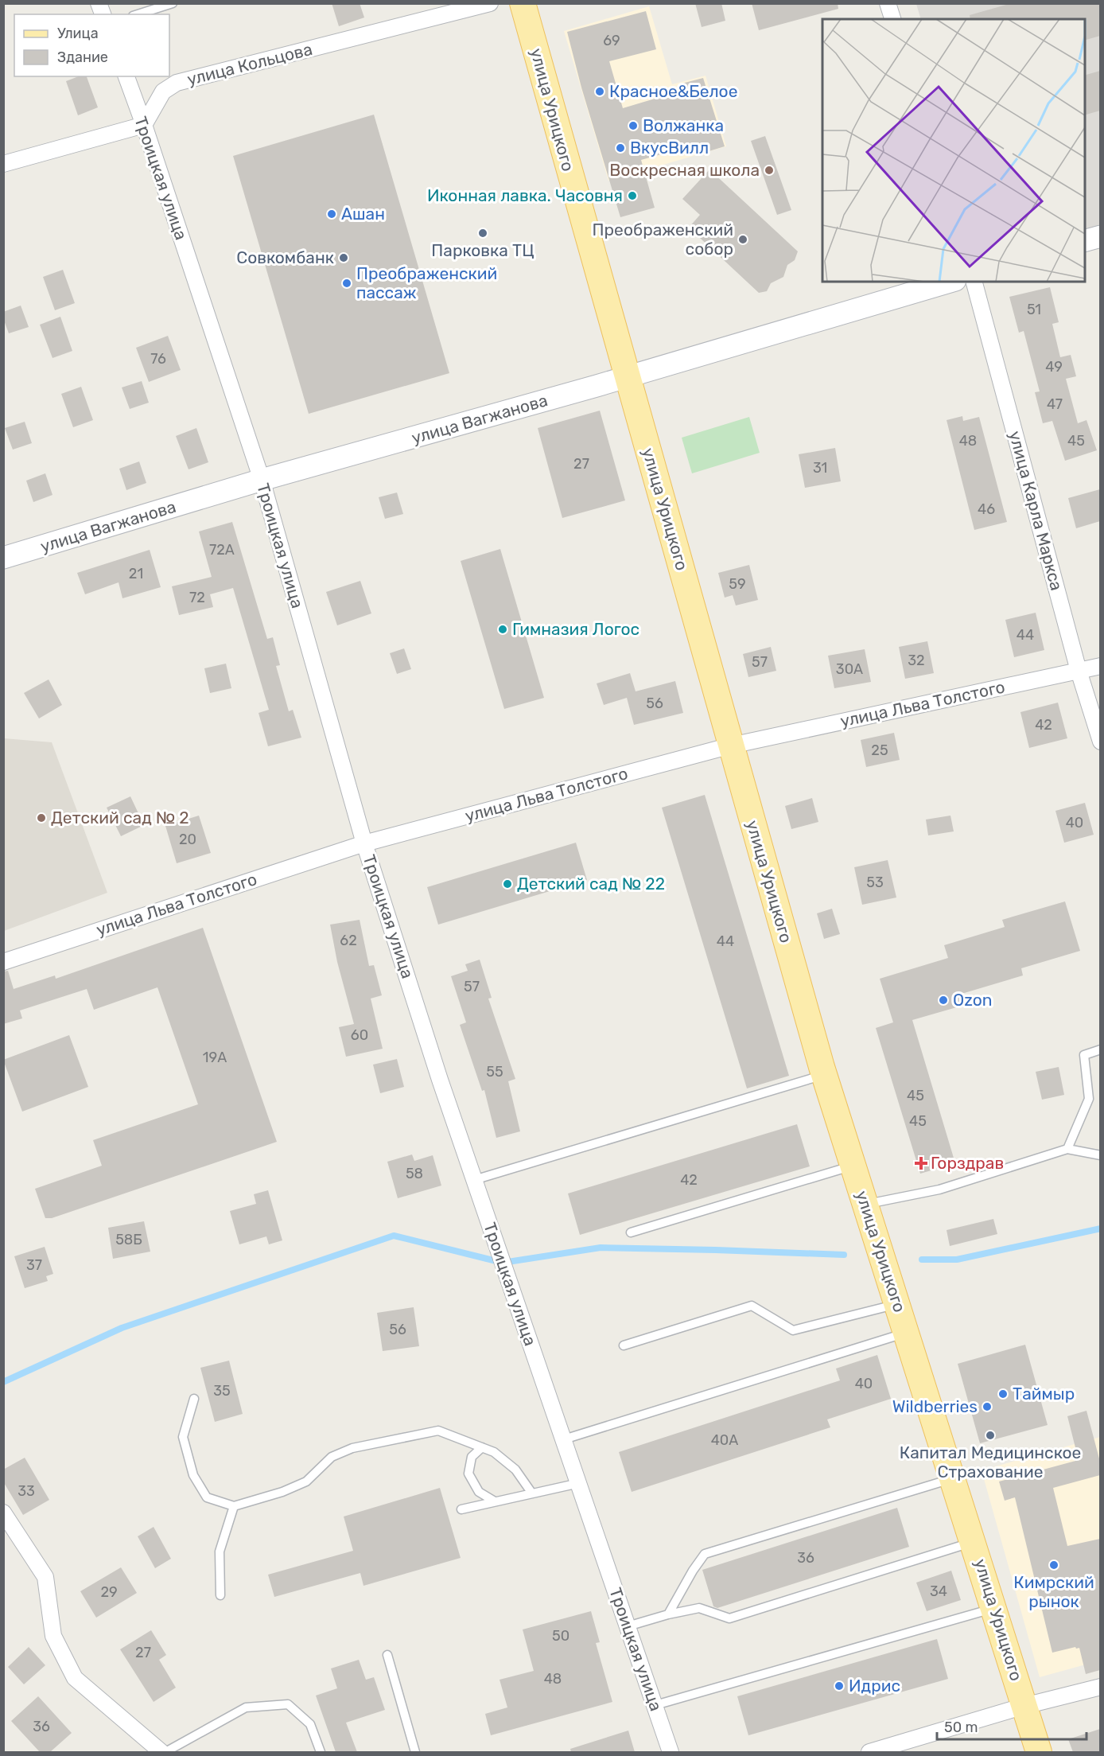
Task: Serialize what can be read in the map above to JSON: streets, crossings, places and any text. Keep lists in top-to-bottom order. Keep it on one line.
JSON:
{"streets":{"main road":["улица Урицкого"],"street":["улица Кольцова","Троицкая улица","улица Вагжанова","улица Карла Маркса","улица Льва Толстого"]},"crossings":[["улица Кольцова","Троицкая улица"],["улица Урицкого","улица Вагжанова"],["улица Урицкого","улица Льва Толстого"],["Троицкая улица","улица Вагжанова"],["Троицкая улица","улица Льва Толстого"],["улица Карла Маркса","улица Льва Толстого"]],"places":{"other":["Красное&Белое","Волжанка","ВкусВилл","Воскресная школа","Иконная лавка. Часовня","Ашан","Парковка ТЦ","Преображенский собор","Совкомбанк","Преображенский пассаж","Гимназия Логос","Детский сад № 2","Детский сад № 22","Ozon","Таймыр","Wildberries","Капитал Медицинское Страхование","Кимрский рынок","Идрис"],"health":["Горздрав"]},"house_numbers":["69","51","76","49","47","48","45","27","31","46","72А","21","59","72","44","32","57","30А","56","42","25","40","20","53","62","44","57","60","19А","55","45","45","58","42","58Б","37","56","40","35","40А","33","36","34","29","50","27","48","36"],"legend":["Улица","Здание"],"scale_bar":"50 m"}
